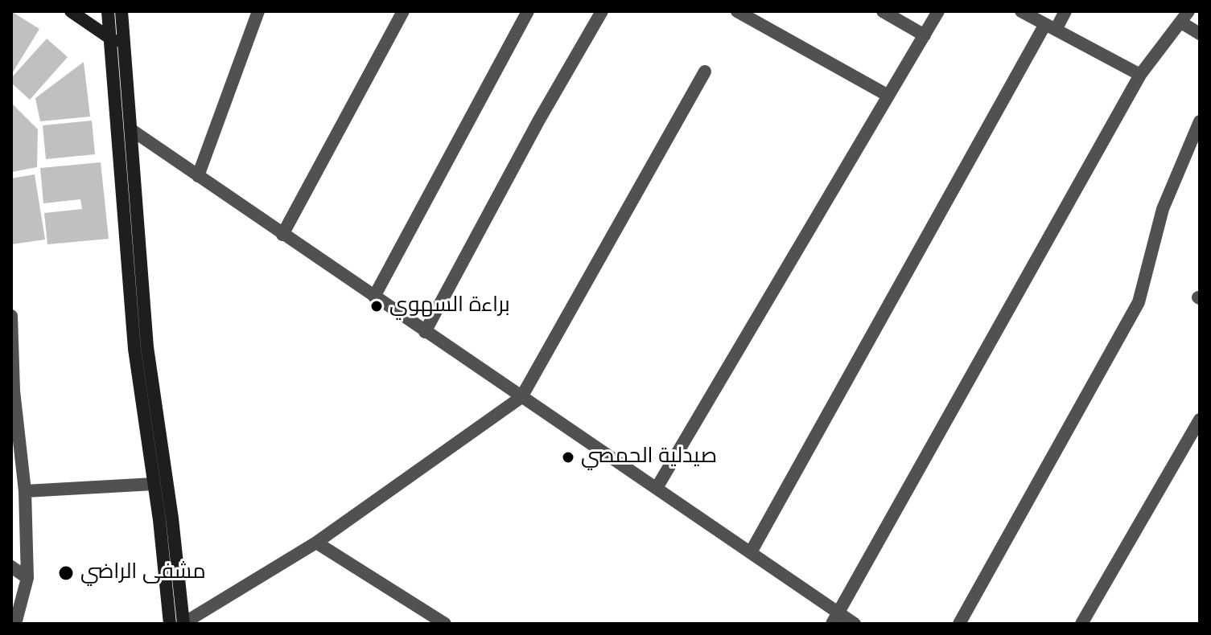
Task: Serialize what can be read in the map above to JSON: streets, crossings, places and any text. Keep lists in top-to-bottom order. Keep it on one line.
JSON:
{"places":["براءة السهوي","صيدلية الحمصي","مشفى الراضي"]}
